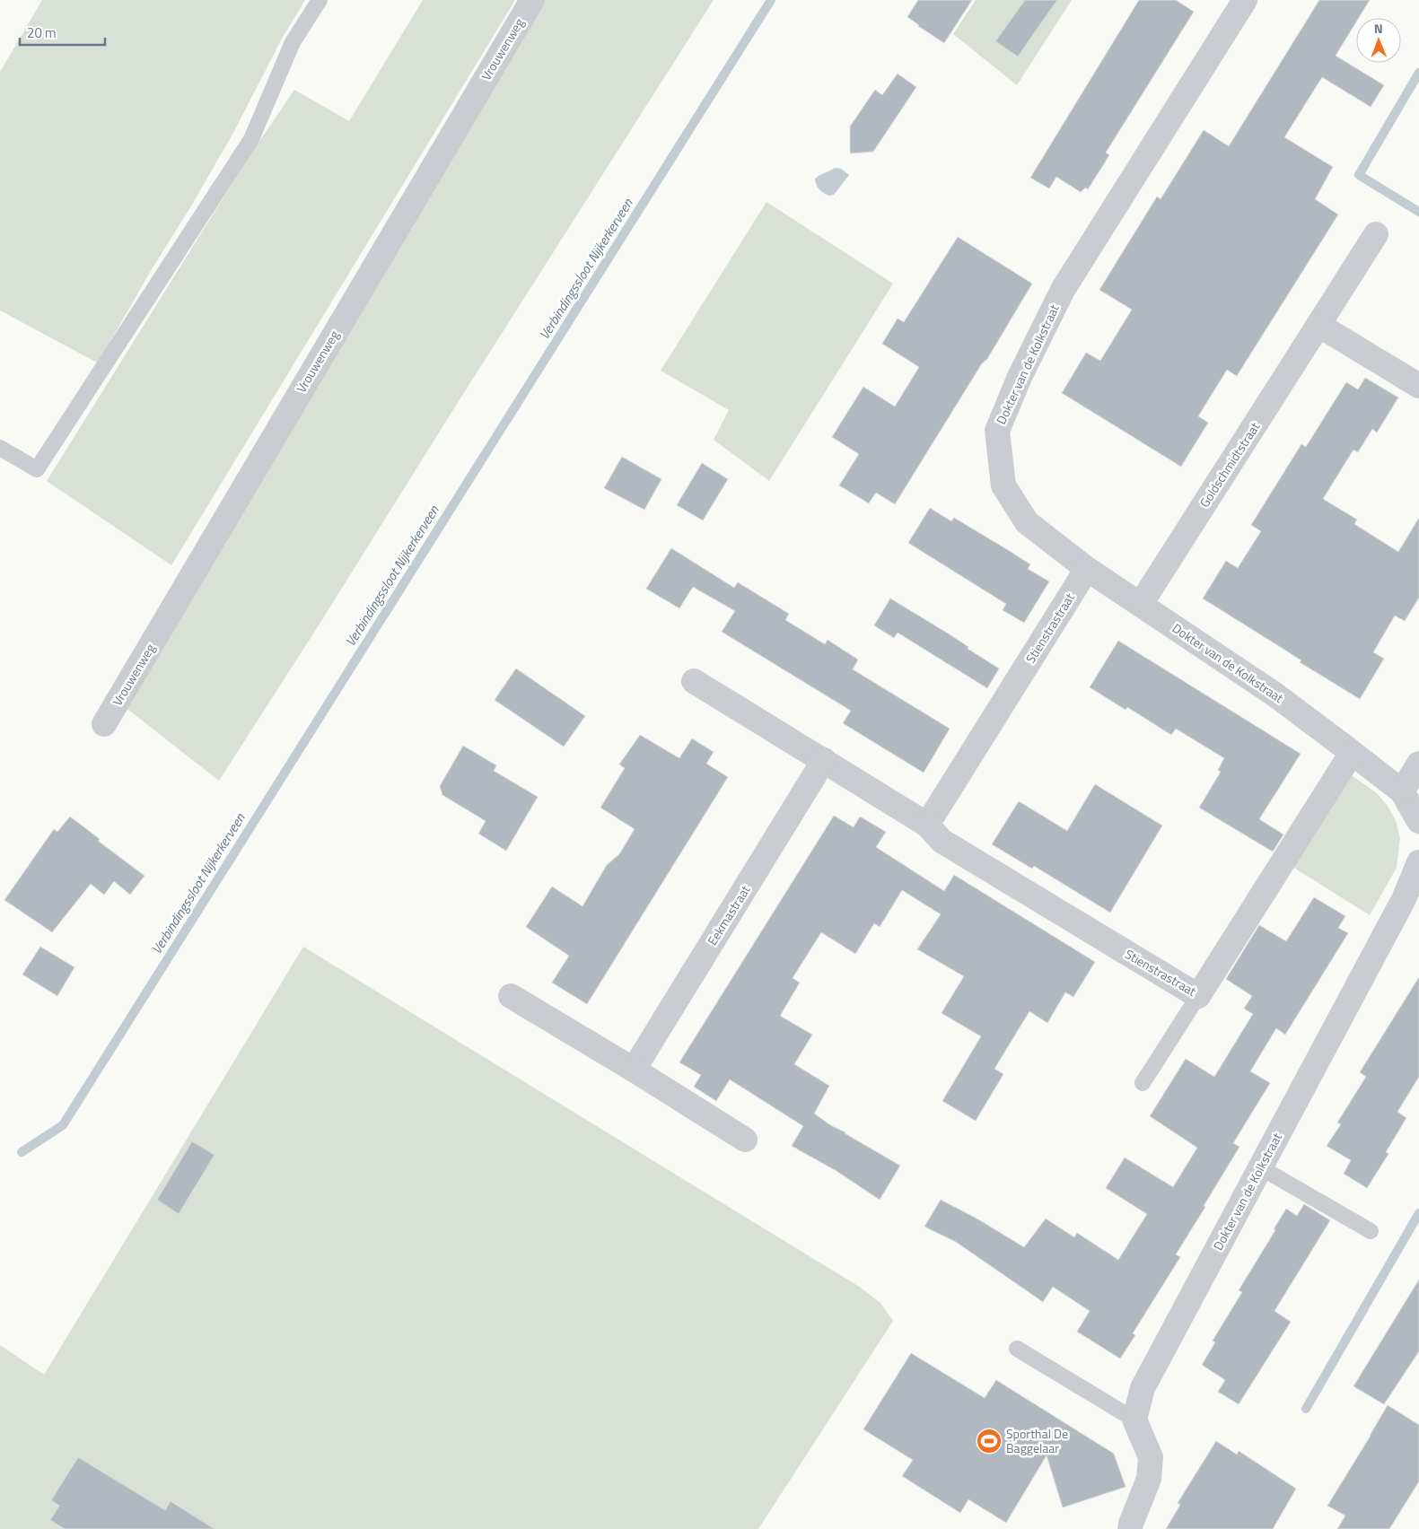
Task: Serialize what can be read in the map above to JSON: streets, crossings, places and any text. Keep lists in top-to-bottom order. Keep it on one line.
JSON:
{"streets":{"street":["Vrouwenweg","Dokter van de Kolkstraat","Goldschmidtstraat","Stienstrastraat","Eekmastraat"]},"crossings":[["Dokter van de Kolkstraat","Goldschmidtstraat"],["Dokter van de Kolkstraat","Stienstrastraat"],["Stienstrastraat","Eekmastraat"]],"water":["Verbindingssloot Nijkerkerveen"],"places":{"sports":["Sporthal De Baggelaar"]},"scale_bar":"20 m","north":"top"}
